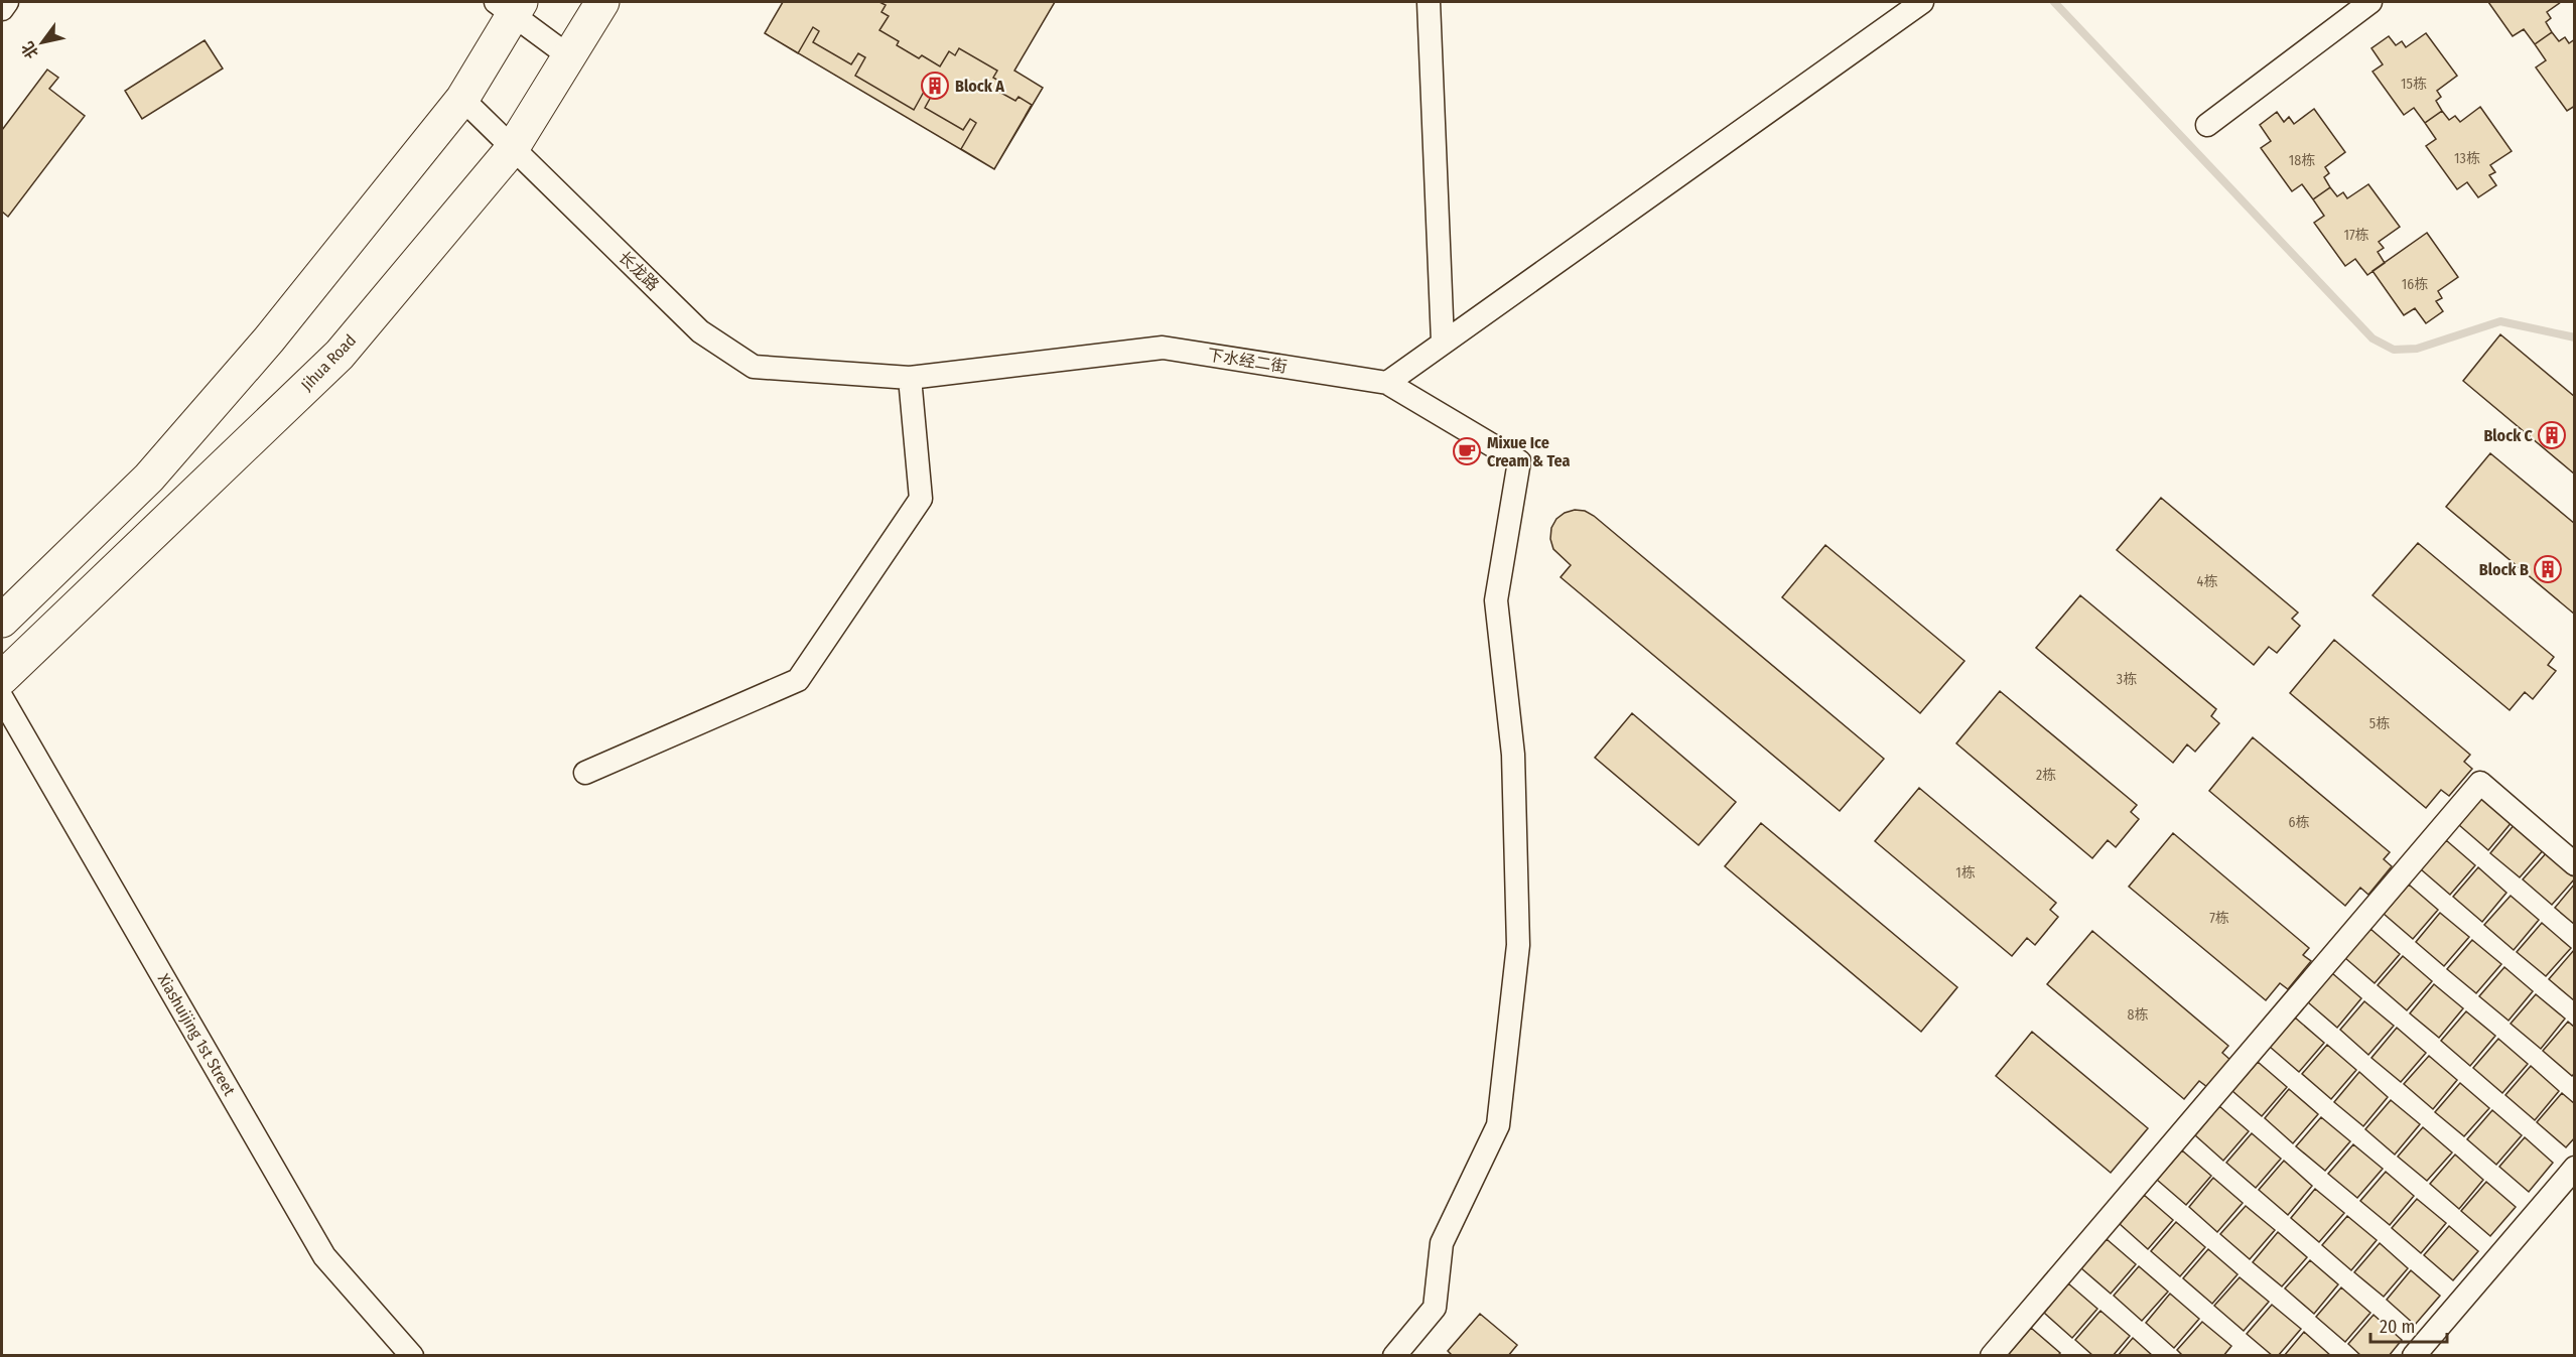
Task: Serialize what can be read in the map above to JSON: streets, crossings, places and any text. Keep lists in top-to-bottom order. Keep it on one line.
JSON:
{"streets":{"main road":["Jihua Road"],"street":["长龙路","下水经二街","Xiashuijing 1st Street"]},"crossings":[["长龙路","下水经二街"],["长龙路","Jihua Road"]],"places":{"building":["Block A","Block C","Block B"],"cafe":["Mixue Ice Cream & Tea"]},"house_numbers":["15栋","13栋","18栋","17栋","16栋","4栋","3栋","5栋","2栋","6栋","1栋","7栋","8栋"],"scale_bar":"20 m","north":"bottom left"}
